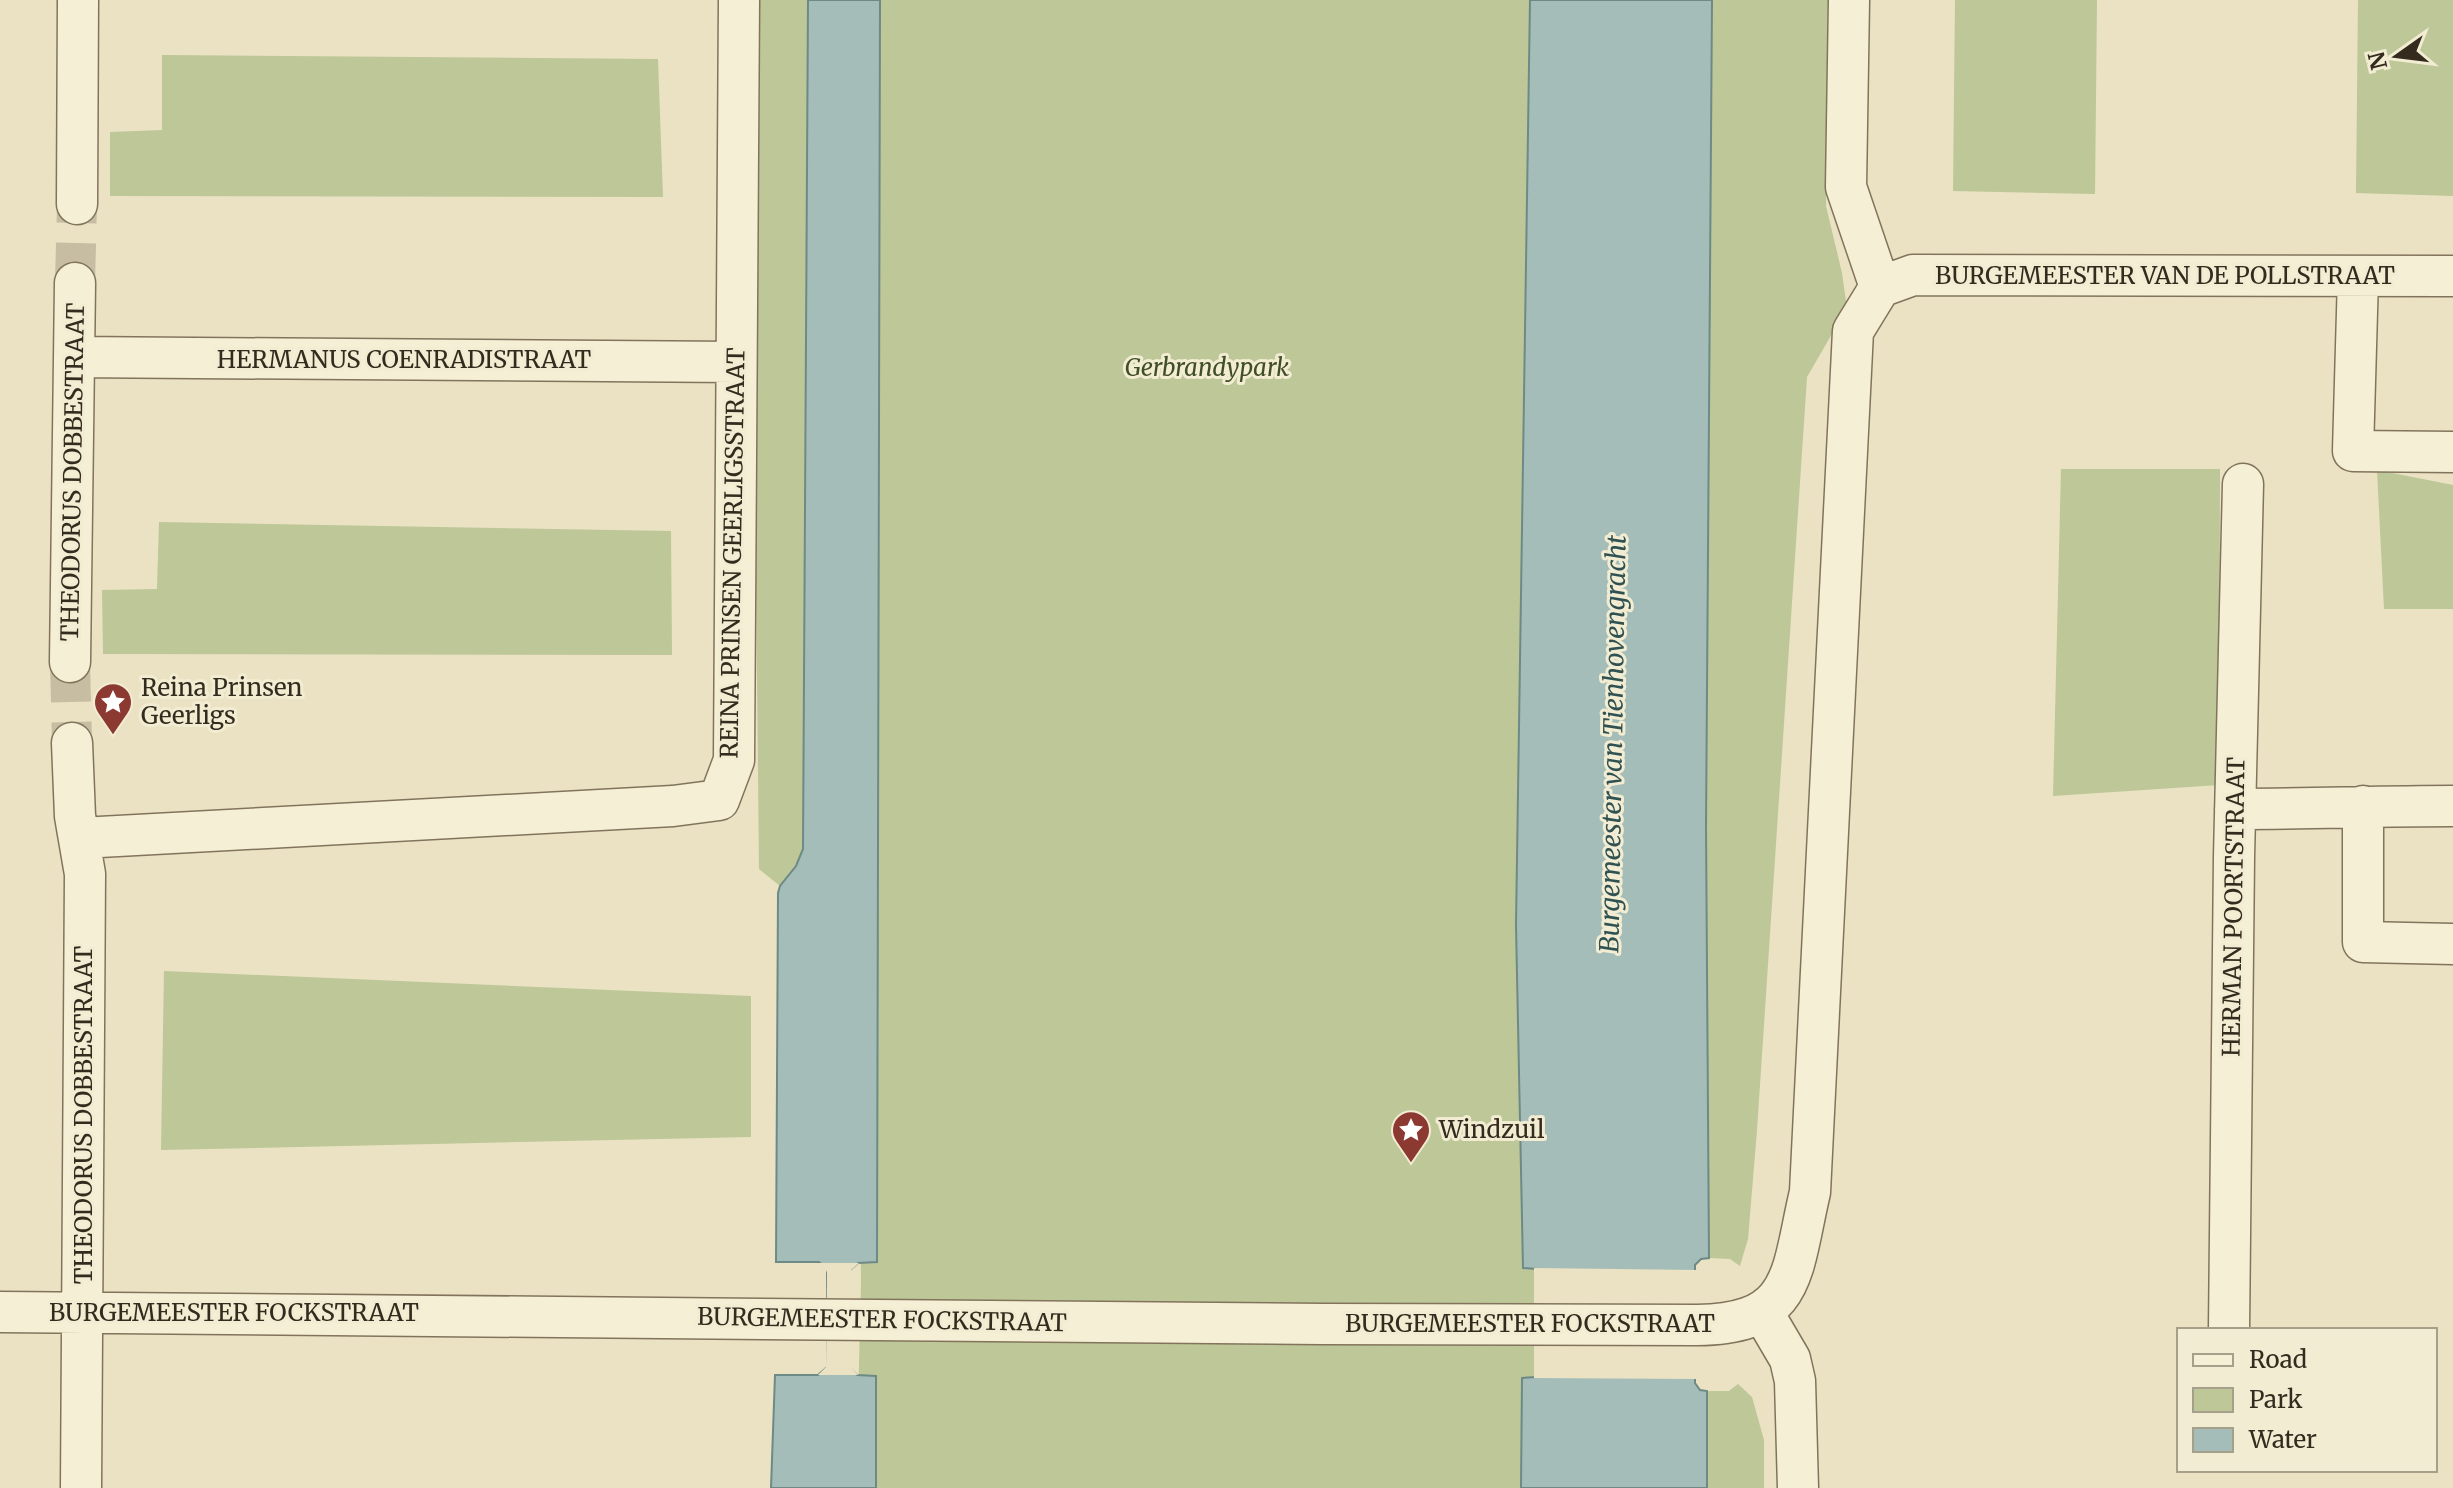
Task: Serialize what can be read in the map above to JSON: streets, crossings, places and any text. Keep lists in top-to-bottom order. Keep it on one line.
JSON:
{"streets":{"street":["BURGEMEESTER VAN DE POLLSTRAAT","HERMANUS COENRADISTRAAT","THEODORUS DOBBESTRAAT","REINA PRINSEN GEERLIGSSTRAAT","HERMAN POORTSTRAAT","BURGEMEESTER FOCKSTRAAT"]},"crossings":[["HERMANUS COENRADISTRAAT","THEODORUS DOBBESTRAAT"],["HERMANUS COENRADISTRAAT","REINA PRINSEN GEERLIGSSTRAAT"],["THEODORUS DOBBESTRAAT","REINA PRINSEN GEERLIGSSTRAAT"],["THEODORUS DOBBESTRAAT","BURGEMEESTER FOCKSTRAAT"]],"water":["Burgemeester van Tienhovengracht"],"parks":["Gerbrandypark"],"places":{"place":["Reina Prinsen Geerligs","Windzuil"]},"legend":["Road","Park","Water"],"north":"left"}
